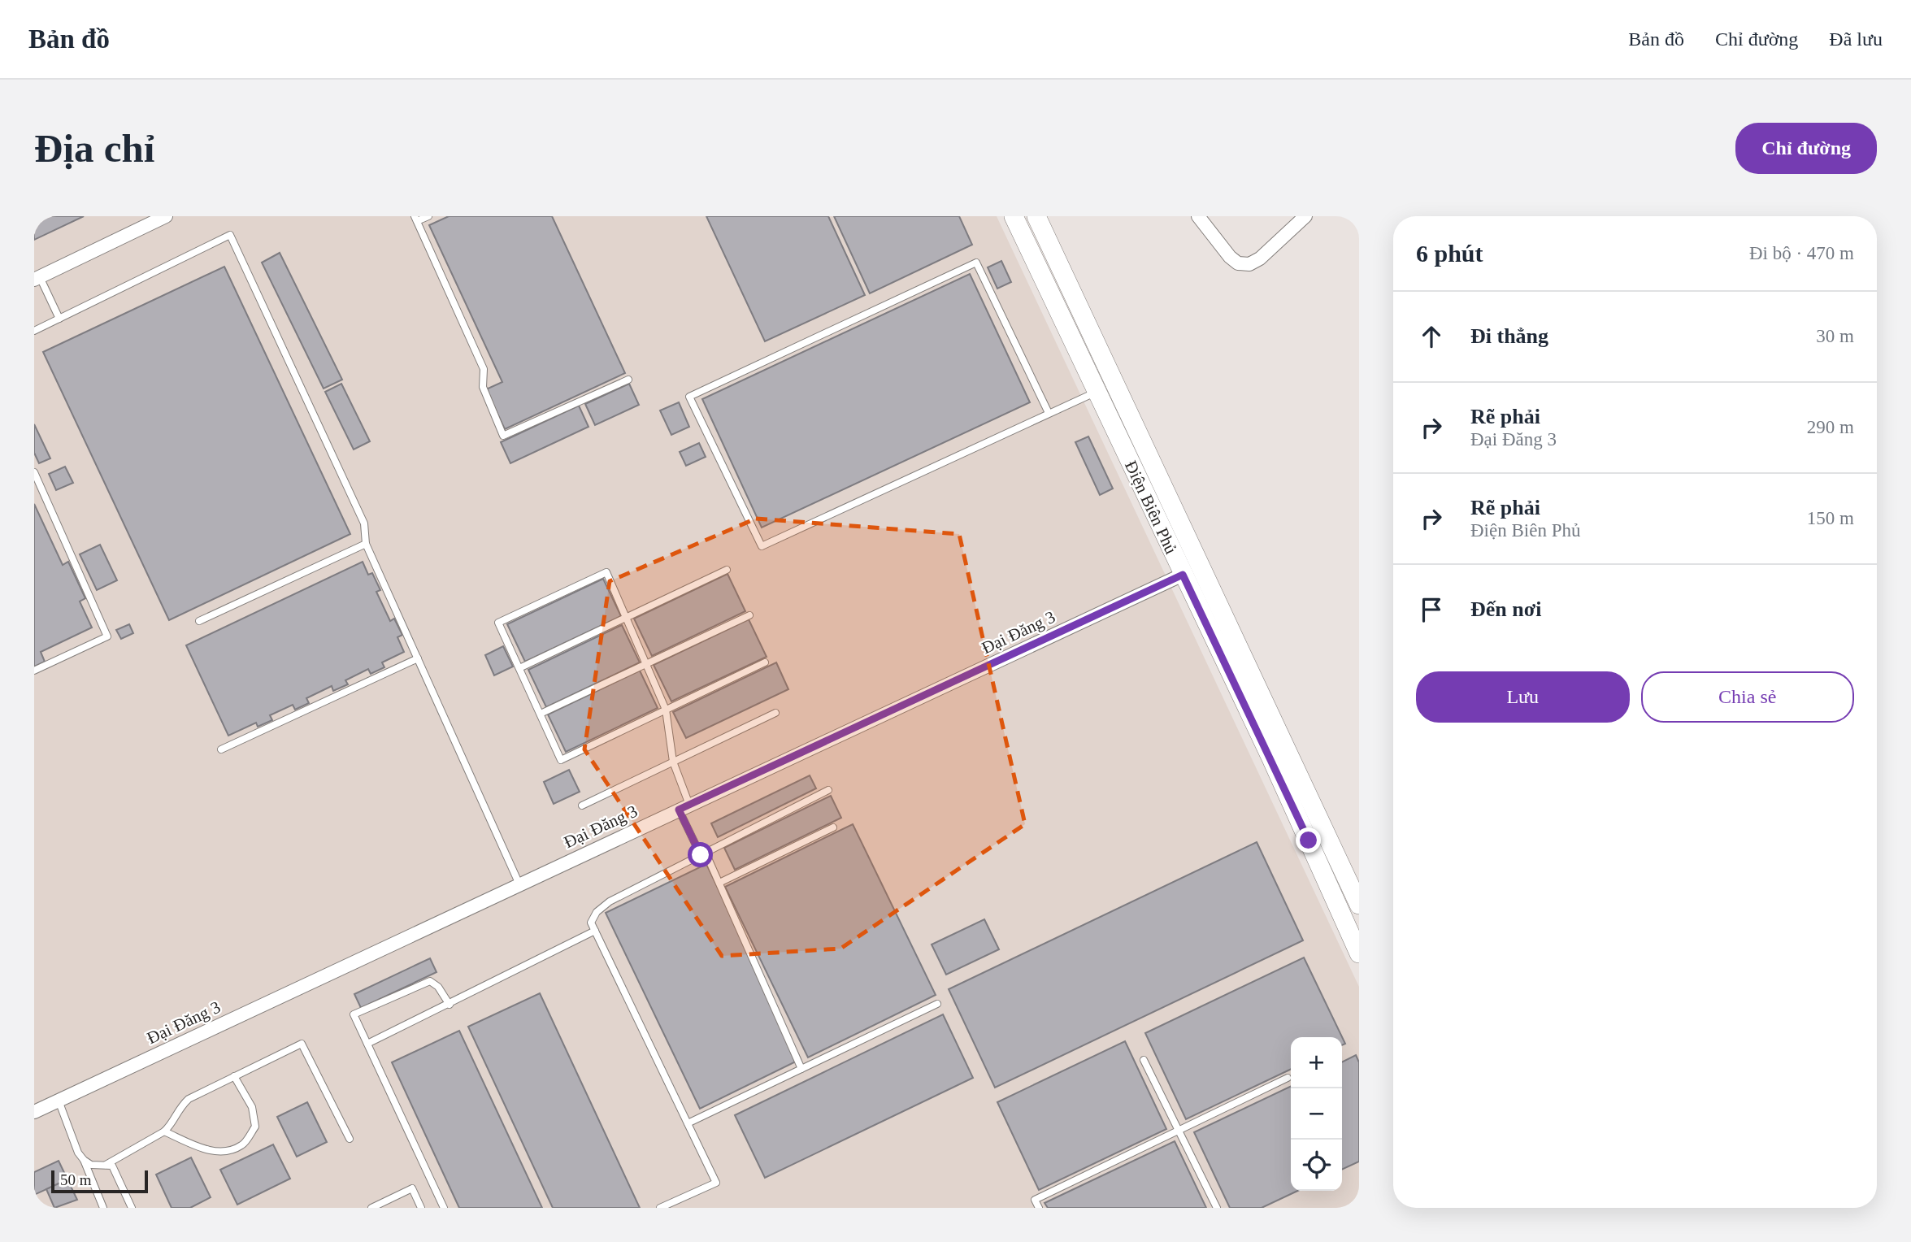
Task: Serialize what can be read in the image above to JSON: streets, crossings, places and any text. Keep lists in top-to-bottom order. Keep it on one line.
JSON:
{"streets":{"main road":["Điện Biên Phủ"],"street":["Đại Đăng 3"]},"crossings":[["Điện Biên Phủ","Đại Đăng 3"]],"scale_bar":"50 m","page":{"header":"Bản đồ","nav":["Bản đồ","Chỉ đường","Đã lưu"],"buttons":["Chỉ đường",["Lưu","Chia sẻ"]],"title":"Địa chỉ","heading":["6 phút","Đi bộ · 470 m"],"list":[["Đi thẳng","30 m"],["Rẽ phải","Đại Đăng 3","290 m"],["Rẽ phải","Điện Biên Phủ","150 m"],"Đến nơi"],"map_buttons":["+","−"],"scale":"50 m"}}
